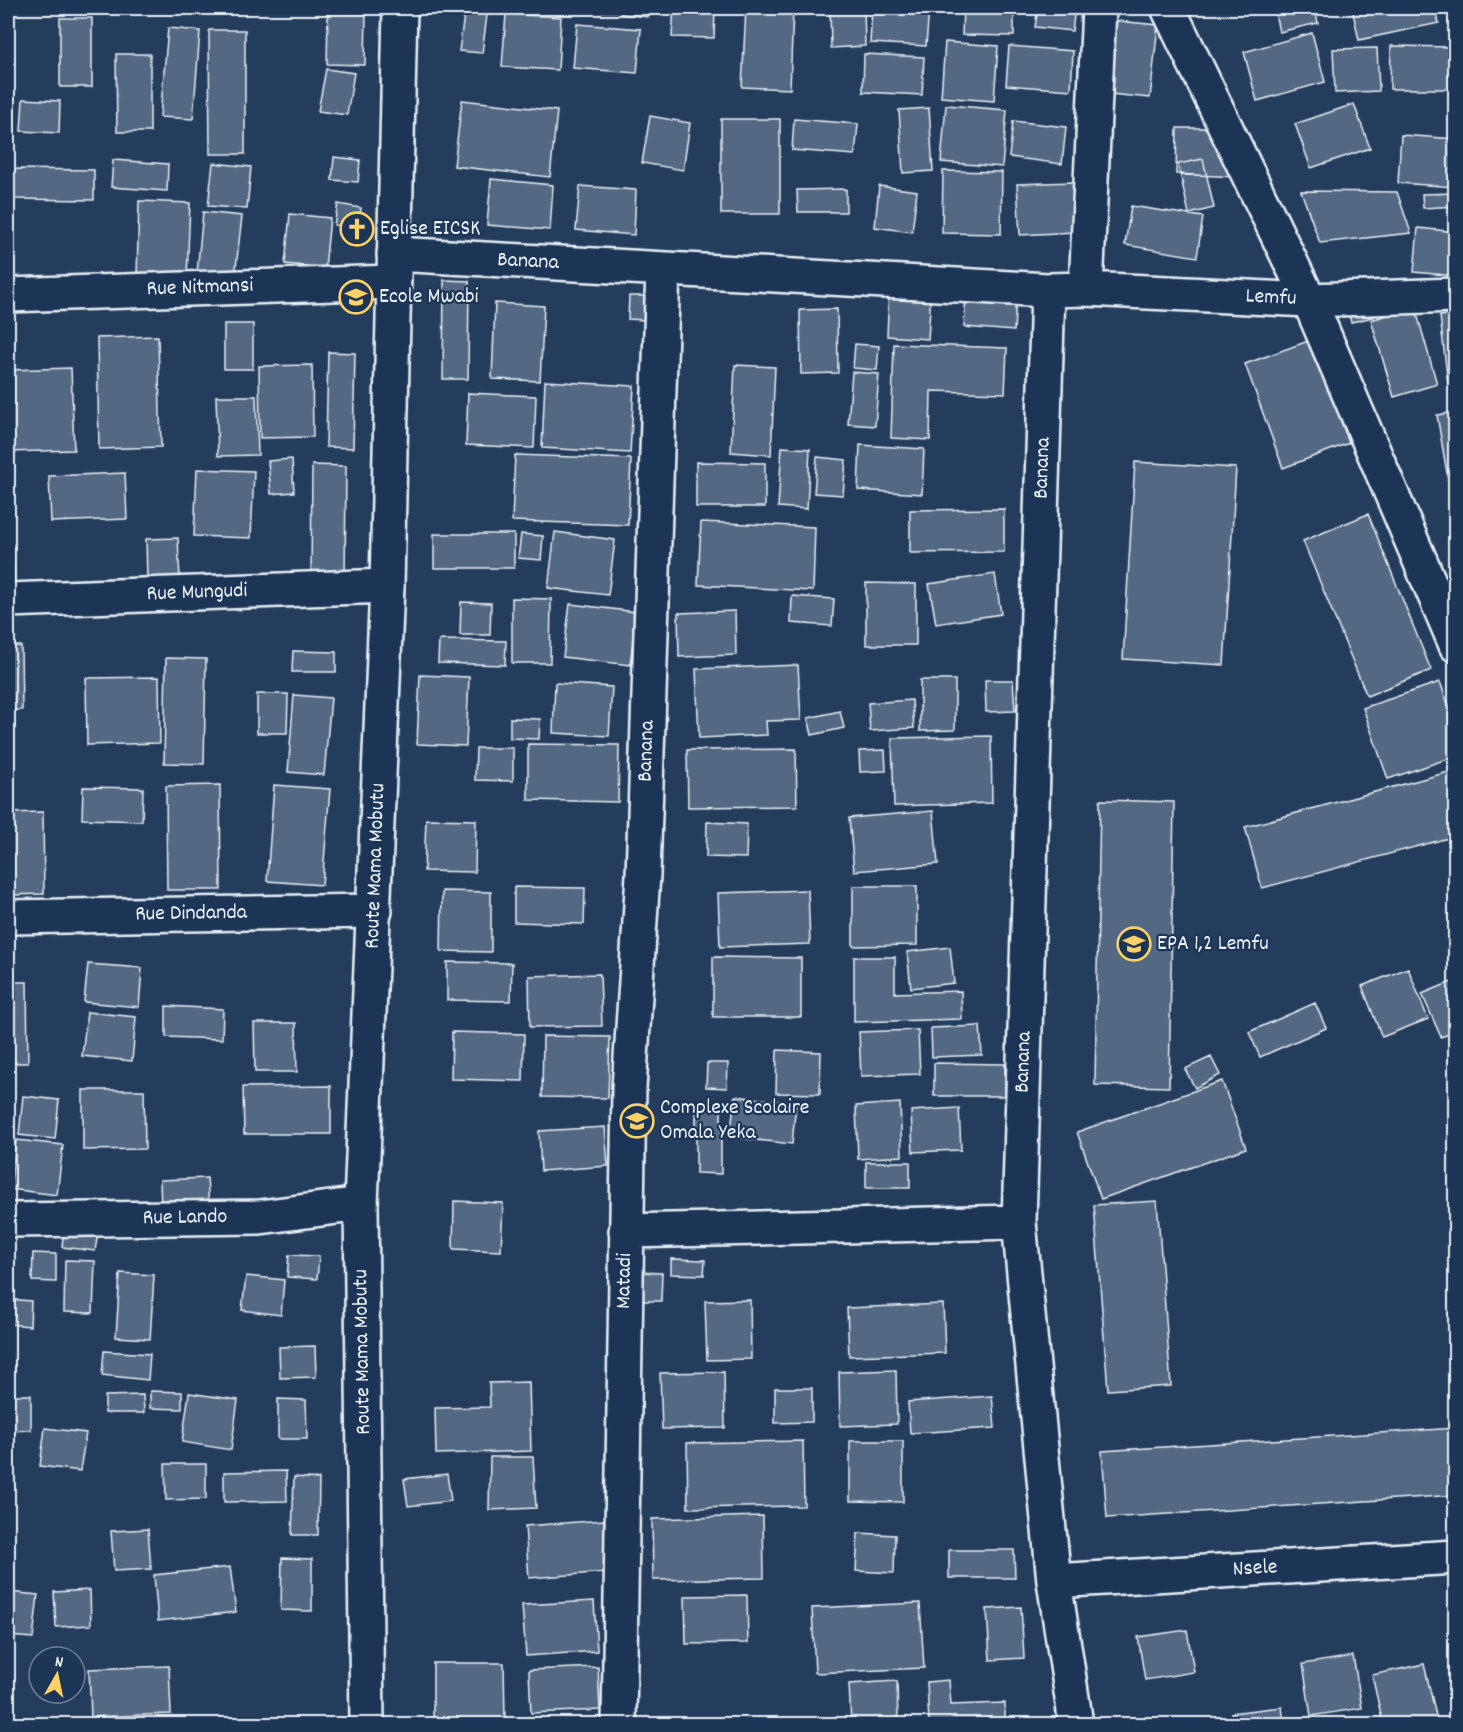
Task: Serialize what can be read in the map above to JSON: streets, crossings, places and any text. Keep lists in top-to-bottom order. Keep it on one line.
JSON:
{"streets":{"street":["Banana","Rue Nitmansi","Lemfu","Rue Mungudi","Route Mama Mobutu","Rue Dindanda","Rue Lando","Matadi","Nsele"]},"crossings":[["Banana","Rue Nitmansi"],["Banana","Lemfu"],["Banana","Route Mama Mobutu"],["Banana","Matadi"],["Banana","Nsele"],["Rue Nitmansi","Route Mama Mobutu"],["Rue Mungudi","Route Mama Mobutu"],["Route Mama Mobutu","Rue Dindanda"],["Route Mama Mobutu","Rue Lando"]],"places":{"church":["Eglise EICSK"],"school or university":["Ecole Mwabi","EPA 1,2 Lemfu","Complexe Scolaire Omala Yeka"]},"north":"top"}
